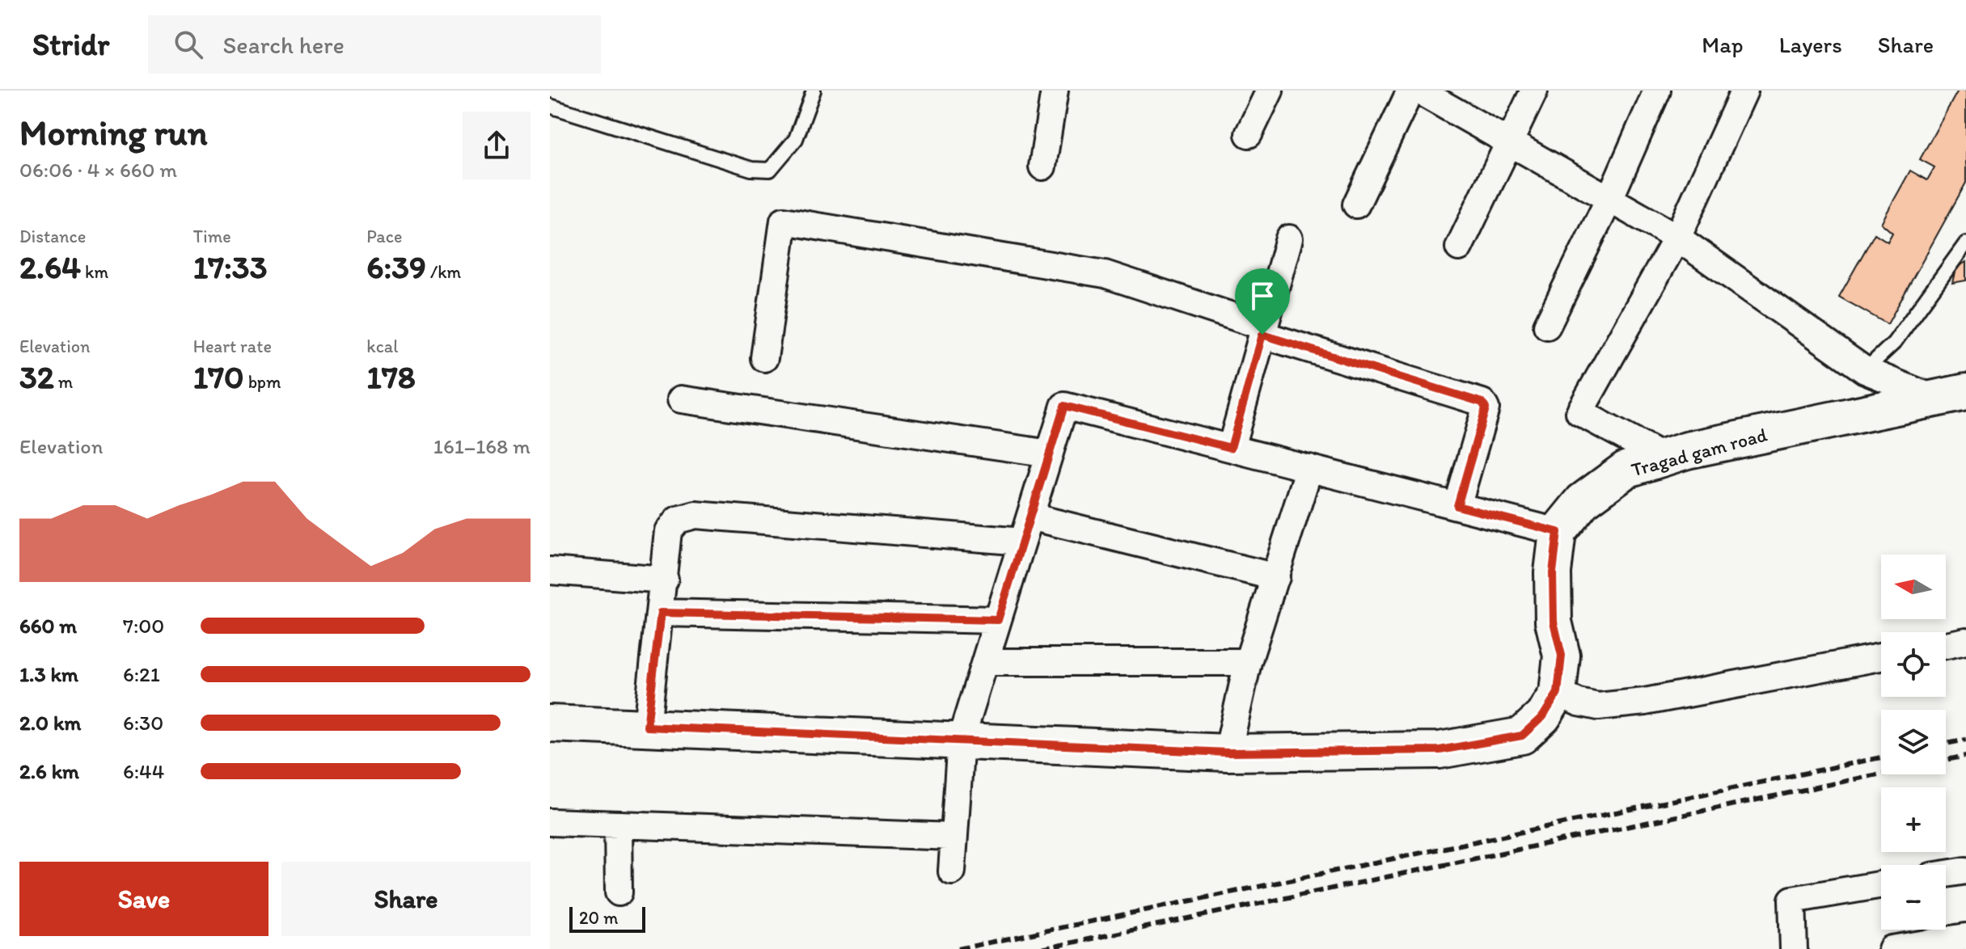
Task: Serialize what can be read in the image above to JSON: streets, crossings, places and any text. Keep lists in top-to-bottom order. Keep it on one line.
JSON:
{"streets":{"street":["Tragad gam road"]},"scale_bar":"20 m","north":"left","page":{"header":"Stridr","search":"Search here","nav":["Map","Layers","Share"],"heading":["Morning run","06:06 · 4 × 660 m"],"stats":[["Distance","2.64 km"],["Time","17:33"],["Pace","6:39 /km"],["Elevation","32 m"],["Heart rate","170 bpm"],["kcal","178"]],"chart":["Elevation","161–168 m"],"map_buttons":["+","−"],"list":[{"name":"660 m","note":"7:00"},{"name":"1.3 km","note":"6:21"},{"name":"2.0 km","note":"6:30"},{"name":"2.6 km","note":"6:44"}],"buttons":["Save","Share"],"scale":"20 m"}}
